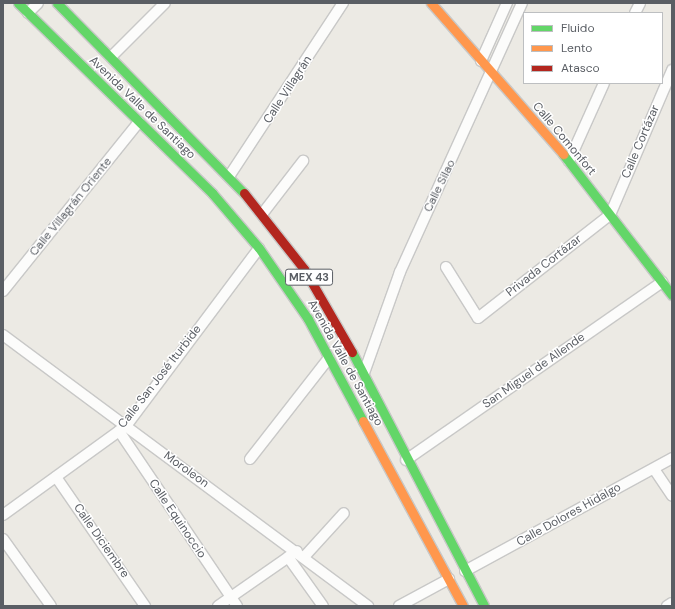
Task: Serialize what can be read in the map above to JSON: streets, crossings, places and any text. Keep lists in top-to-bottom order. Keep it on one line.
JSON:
{"streets":{"main road":["Avenida Valle de Santiago","Calle Comonfort","MEX 43"],"street":["Calle Villagrán","Calle Cortázar","Calle Silao","Calle Villagrán Oriente","Privada Cortázar","San Miguel de Allende","Calle San José Iturbide","Moroleon","Calle Dolores Hidalgo","Calle Equinoccio","Calle Diciembre"]},"crossings":[["Calle Villagrán","Avenida Valle de Santiago"],["Avenida Valle de Santiago","Calle Silao"],["Avenida Valle de Santiago","Calle Villagrán Oriente"],["Avenida Valle de Santiago","San Miguel de Allende"],["Avenida Valle de Santiago","Calle San José Iturbide"],["Avenida Valle de Santiago","Calle Dolores Hidalgo"],["Calle Comonfort","Calle Cortázar"],["Calle Comonfort","Calle Silao"],["Calle Comonfort","Privada Cortázar"],["Calle Comonfort","San Miguel de Allende"],["Calle Cortázar","Privada Cortázar"],["Calle San José Iturbide","Moroleon"],["Calle San José Iturbide","Calle Equinoccio"],["Calle San José Iturbide","Calle Diciembre"],["Moroleon","Calle Equinoccio"]],"legend":["Fluido","Lento","Atasco"]}
